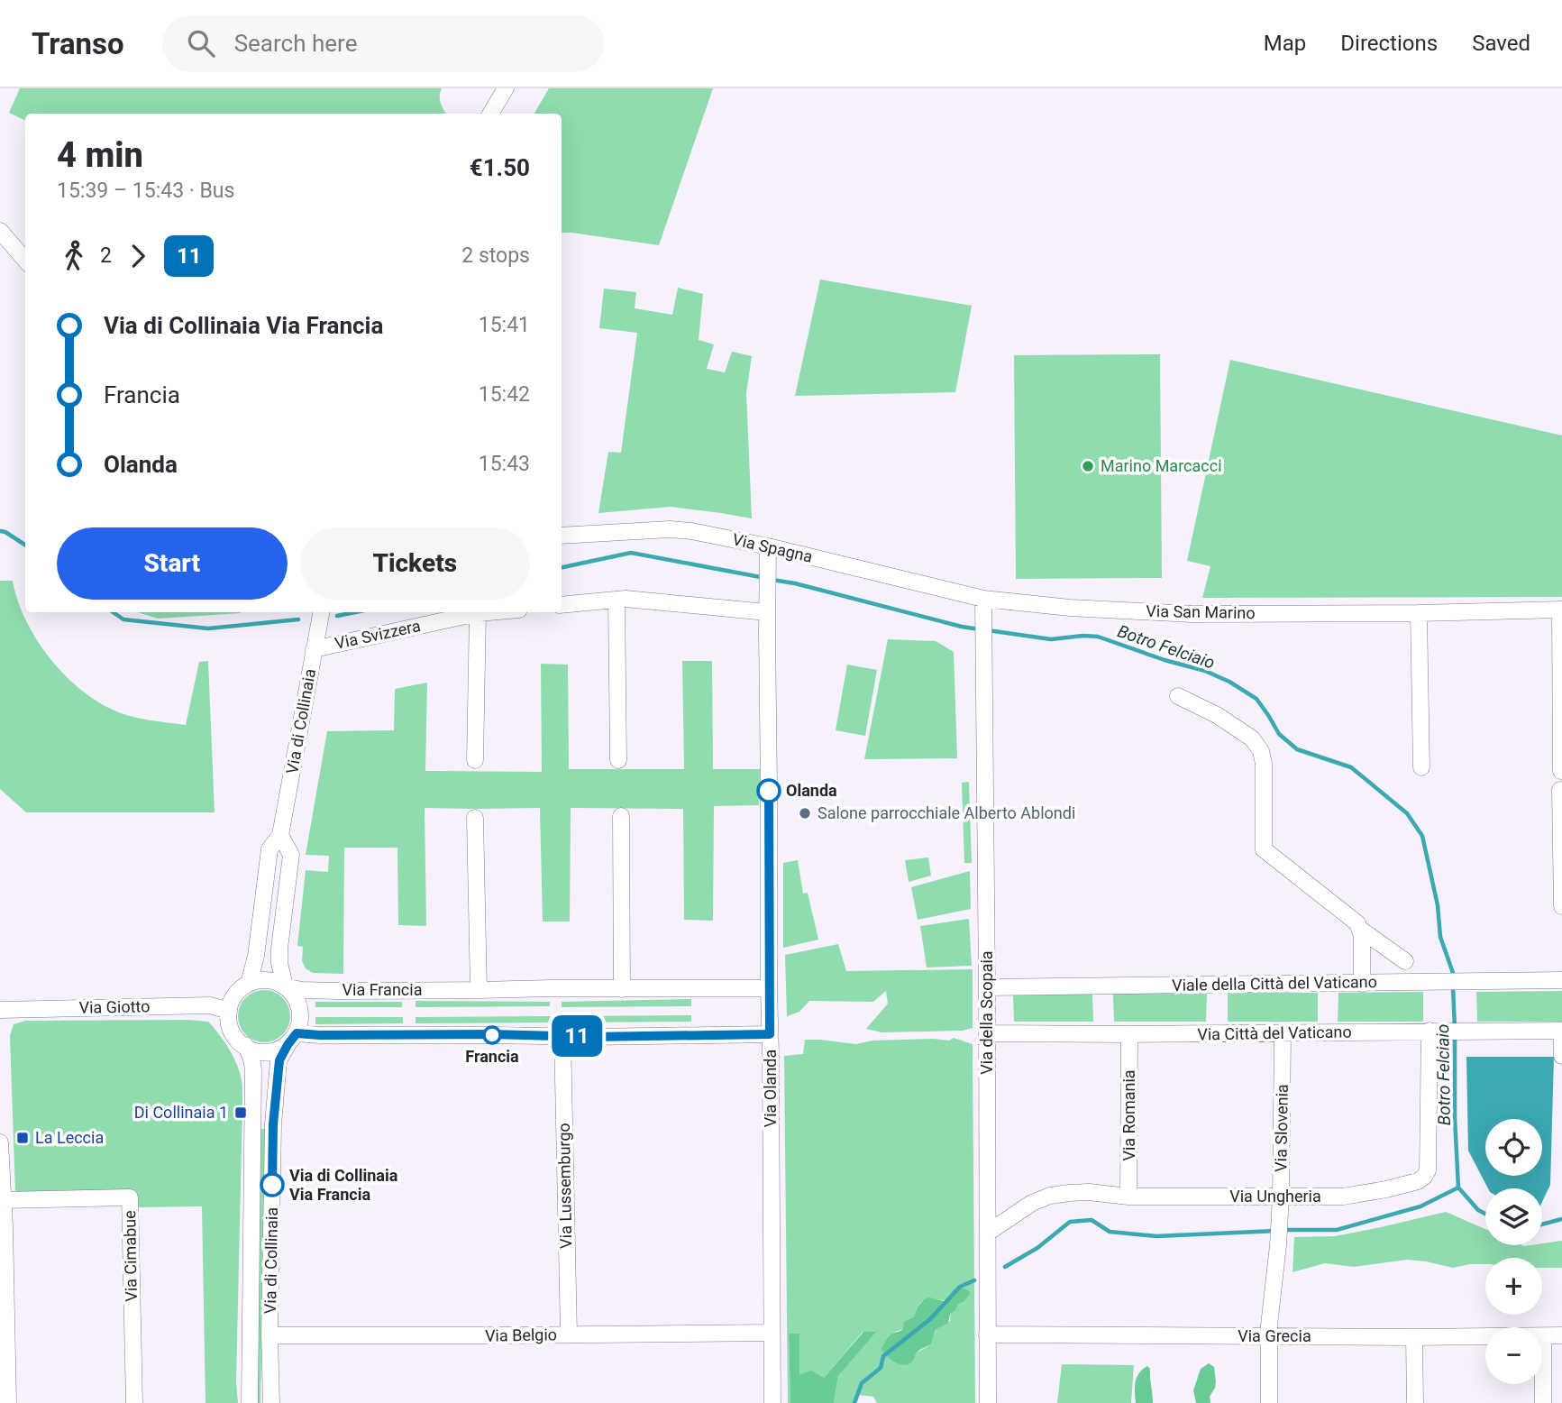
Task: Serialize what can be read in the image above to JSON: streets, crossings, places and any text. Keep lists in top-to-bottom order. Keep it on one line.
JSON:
{"streets":{"street":["Via Spagna","Via San Marino","Via Svizzera","Via di Collinaia","Viale della Città del Vaticano","Via Francia","Via Giotto","Via della Scopaia","Via Città del Vaticano","Via Olanda","Via Romania","Via Slovenia","Via Lussemburgo","Via Ungheria","Via Cimabue","Via Belgio","Via Grecia"]},"crossings":[["Via Spagna","Via San Marino"],["Via Spagna","Via della Scopaia"],["Via Spagna","Via Olanda"],["Via San Marino","Via della Scopaia"],["Via Svizzera","Via di Collinaia"],["Via di Collinaia","Via Francia"],["Via di Collinaia","Via Giotto"],["Via di Collinaia","Via Belgio"],["Viale della Città del Vaticano","Via della Scopaia"],["Via Francia","Via Giotto"],["Via Francia","Via Olanda"],["Via della Scopaia","Via Città del Vaticano"],["Via della Scopaia","Via Ungheria"],["Via della Scopaia","Via Grecia"],["Via Città del Vaticano","Via Romania"],["Via Città del Vaticano","Via Slovenia"],["Via Città del Vaticano","Via Ungheria"],["Via Olanda","Via Belgio"],["Via Romania","Via Ungheria"],["Via Slovenia","Via Ungheria"],["Via Slovenia","Via Grecia"],["Via Lussemburgo","Via Belgio"]],"water":["Botro Felciaio"],"places":{"other":["Marino Marcacci","Olanda","Salone parrocchiale Alberto Ablondi","Francia","Via di Collinaia Via Francia"],"transit":["Di Collinaia 1","La Leccia"]},"lines":["bus line 11"],"page":{"header":"Transo","search":"Search here","nav":["Map","Directions","Saved"],"on_map":"11","heading":["4 min","15:39 – 15:43 · Bus","€1.50"],"legs":["2","11","2 stops"],"list":[{"name":"Via di Collinaia Via Francia","value":"15:41"},{"name":"Francia","value":"15:42"},{"name":"Olanda","value":"15:43"}],"buttons":["Start","Tickets"],"map_buttons":["+","−"]}}
